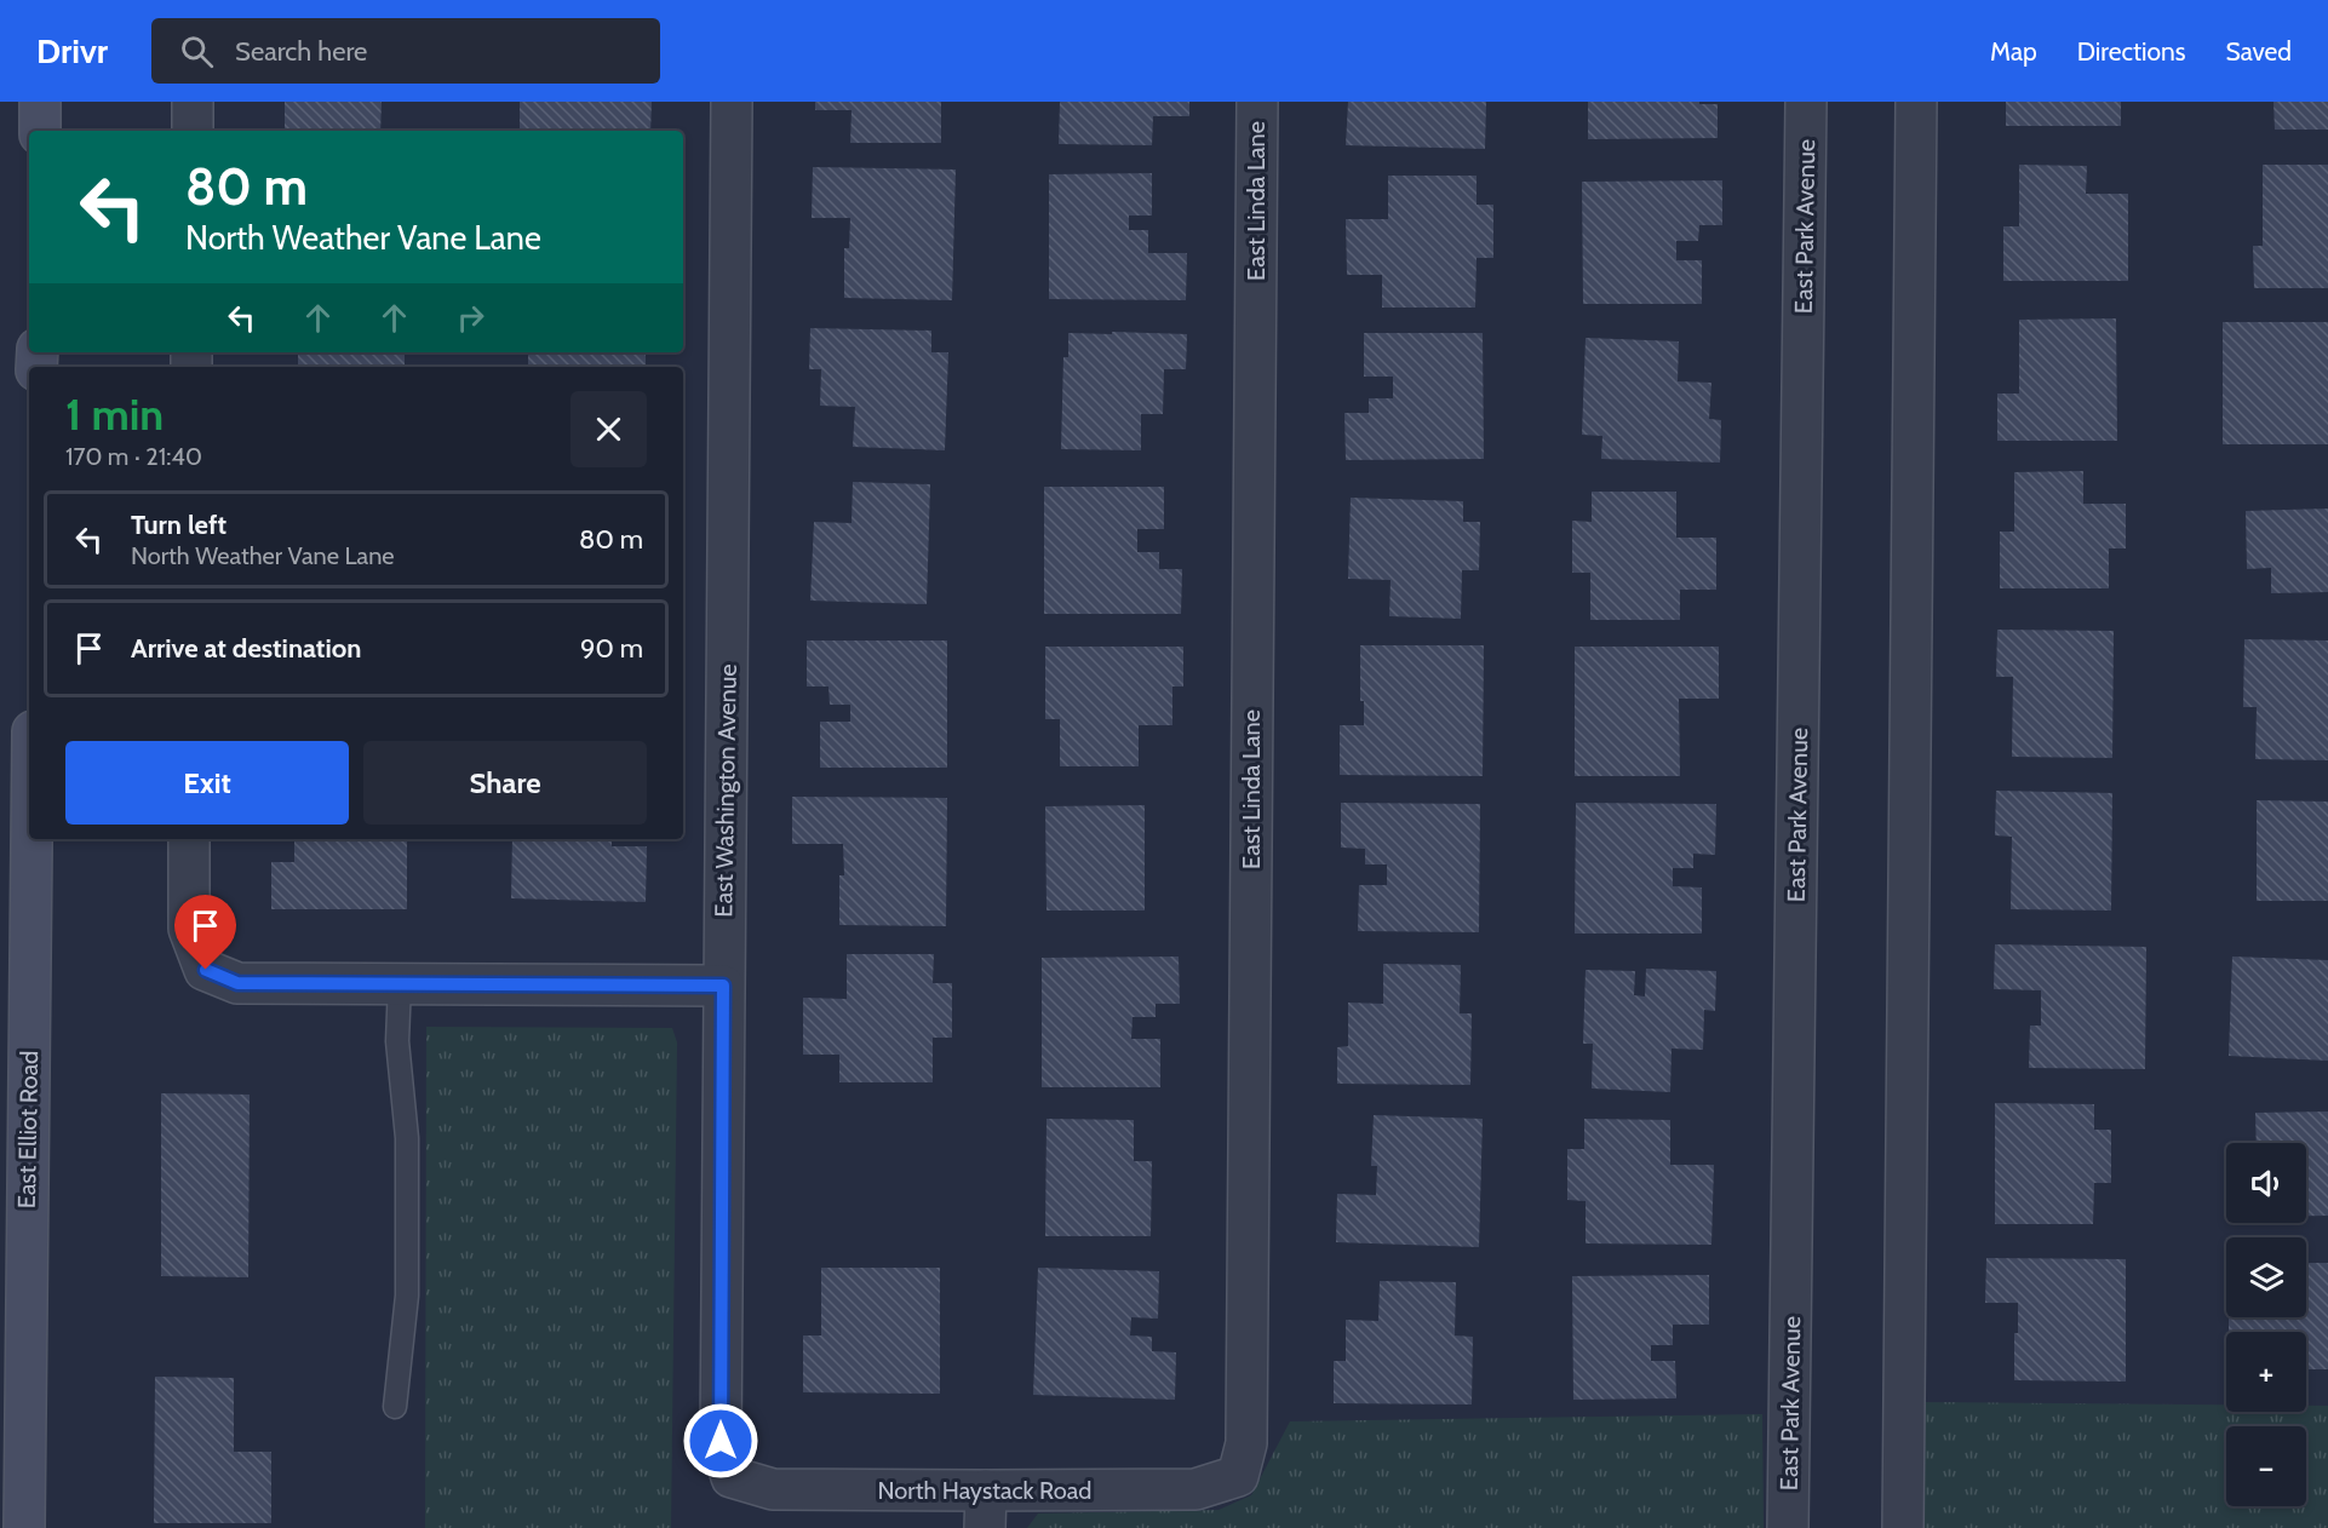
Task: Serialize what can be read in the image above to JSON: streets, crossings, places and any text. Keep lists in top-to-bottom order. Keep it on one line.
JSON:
{"streets":{"main road":["East Elliot Road"],"street":["East Linda Lane","East Park Avenue","East Washington Avenue","North Haystack Road"]},"crossings":[["East Linda Lane","North Haystack Road"],["East Washington Avenue","North Haystack Road"]],"page":{"header":"Drivr","search":"Search here","nav":["Map","Directions","Saved"],"turn":["80 m","North Weather Vane Lane"],"heading":["1 min","170 m · 21:40"],"list":[{"name":"Turn left","note":"North Weather Vane Lane","value":"80 m"},{"name":"Arrive at destination","value":"90 m"}],"buttons":["Exit","Share"],"map_buttons":["+","−"]}}
